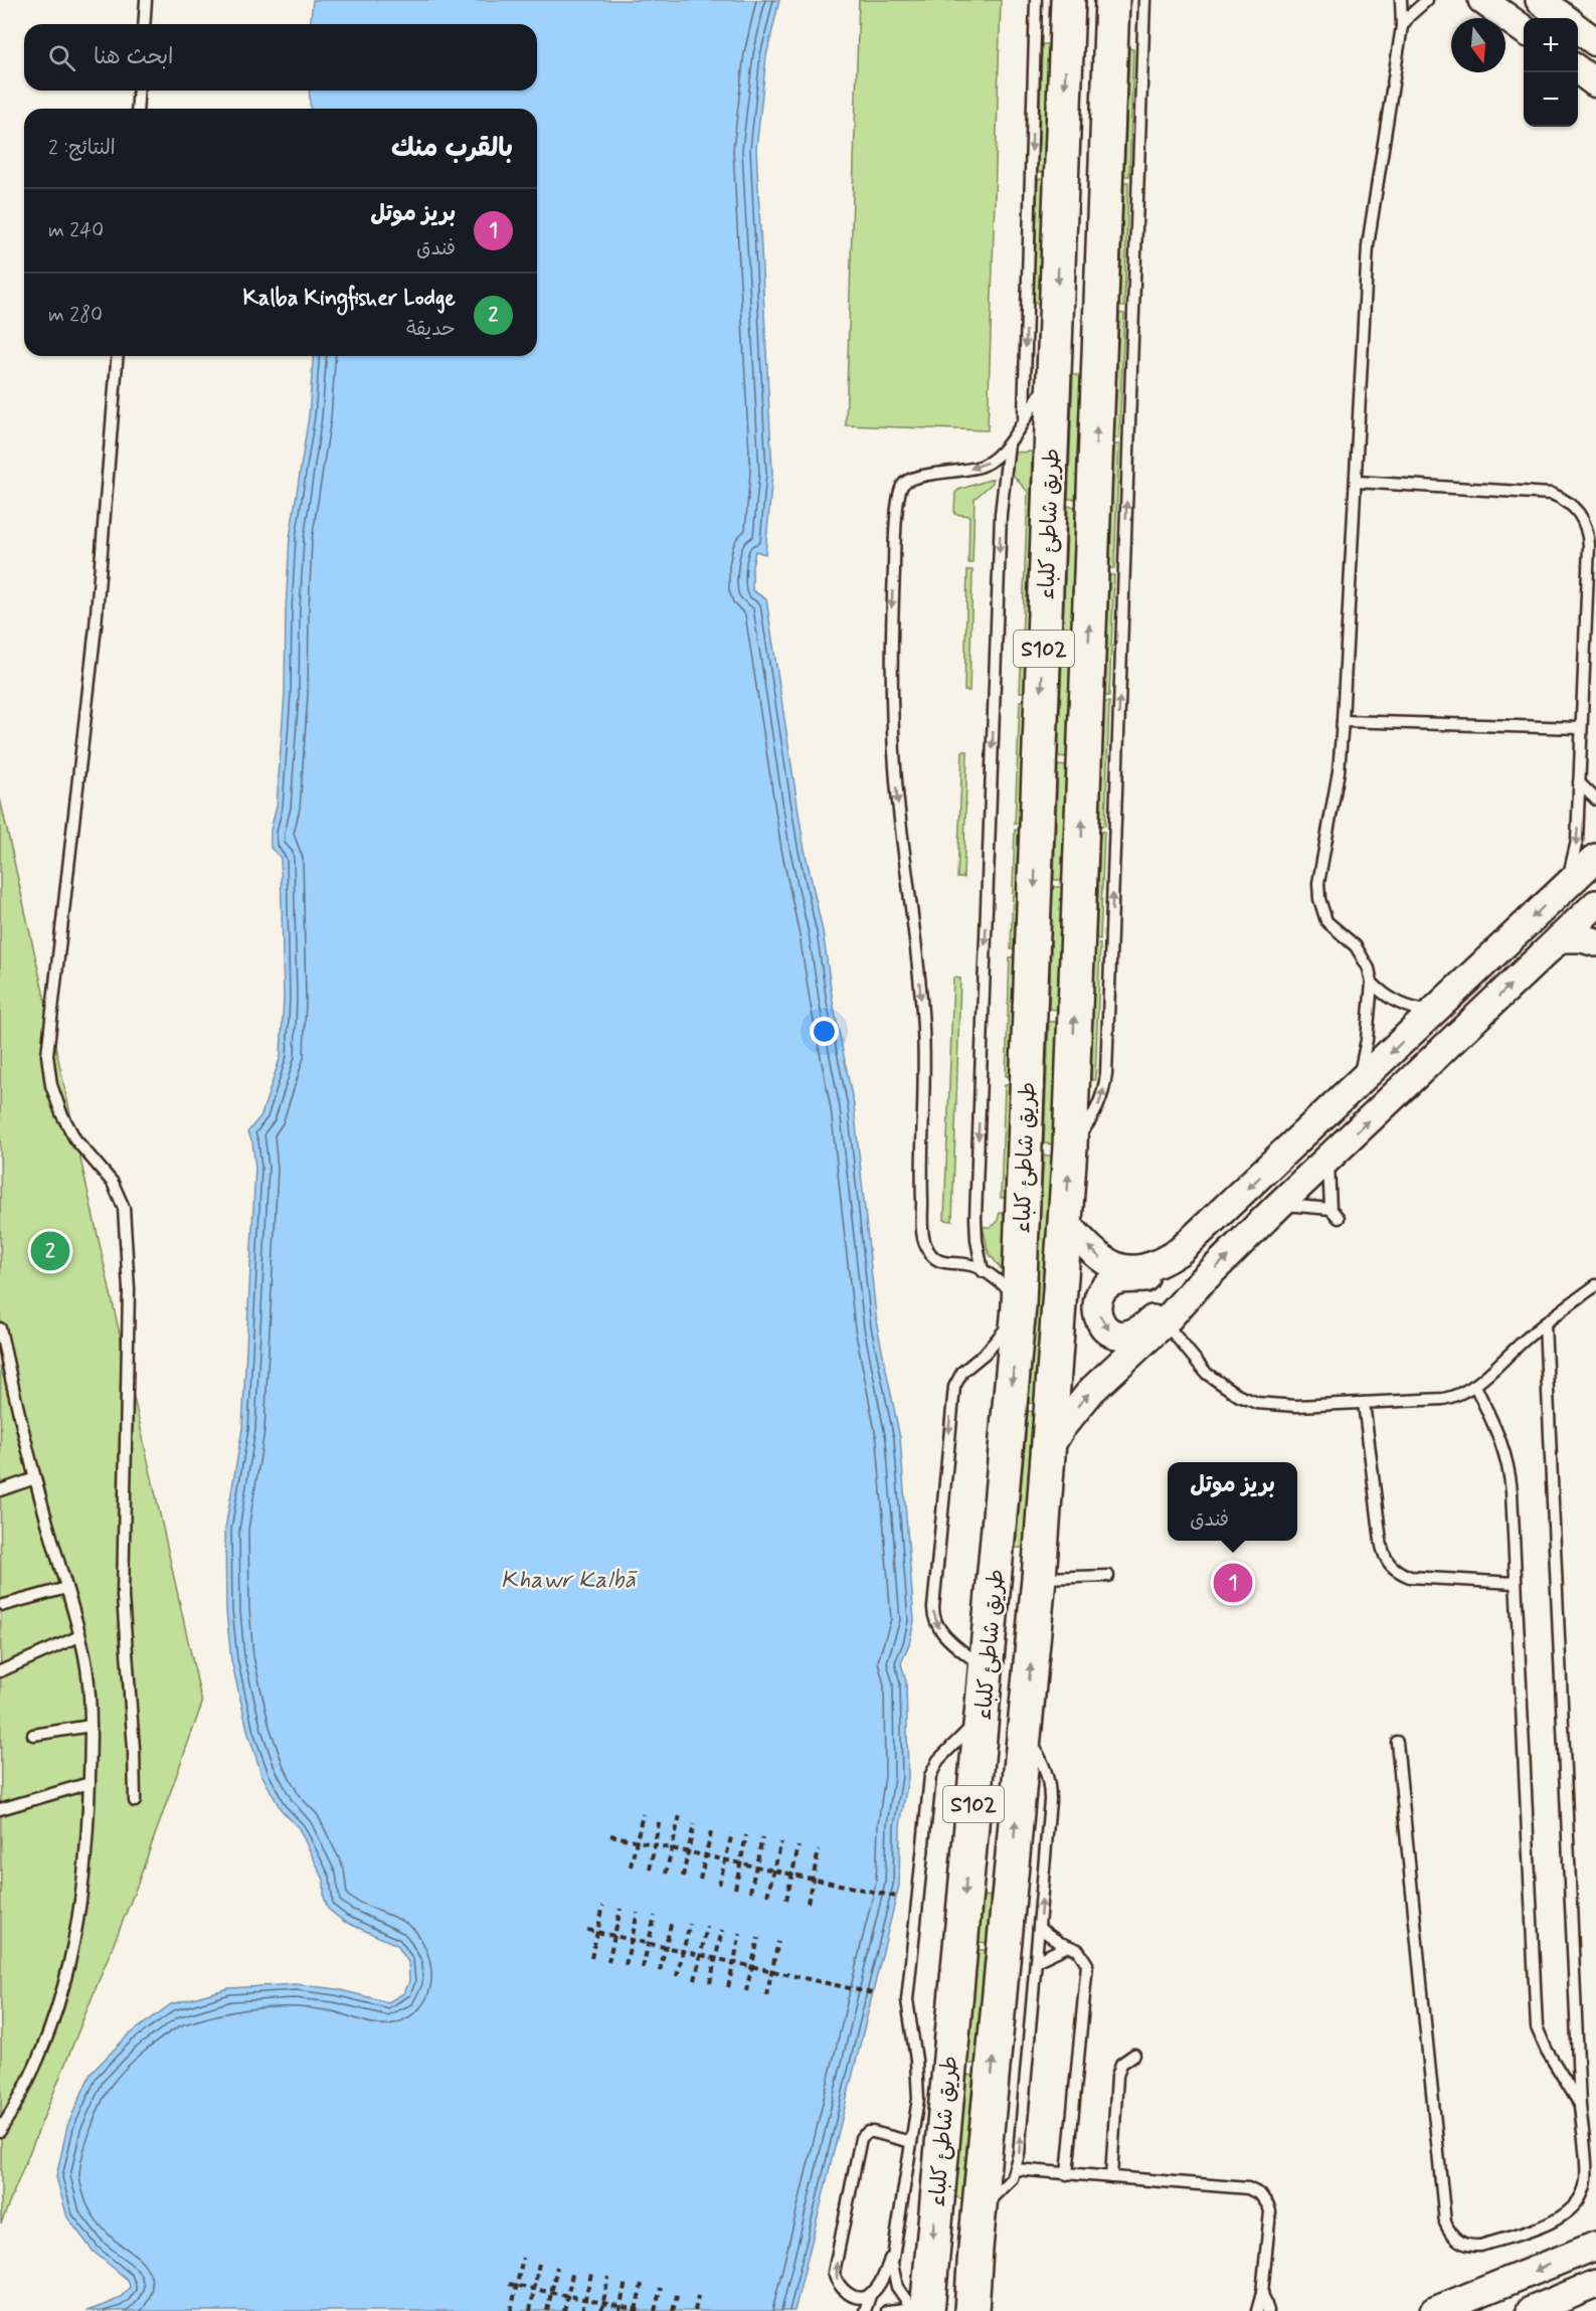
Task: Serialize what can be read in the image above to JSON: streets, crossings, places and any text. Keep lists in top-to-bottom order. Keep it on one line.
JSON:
{"streets":{"highway":["طريق شاطئ كلباء","S102"]},"water":["Khawr Kalbā"],"north":"bottom","page":{"map_buttons":["+","−"],"search":"ابحث هنا","heading":["بالقرب منك","النتائج: 2"],"list":[{"mark":"1","name":"بريز موتل","note":"فندق","value":"240 m"},{"mark":"2","name":"Kalba Kingfisher Lodge","note":"حديقة","value":"280 m"}],"pins":["2","1"],"popup":["بريز موتل","فندق"]}}
